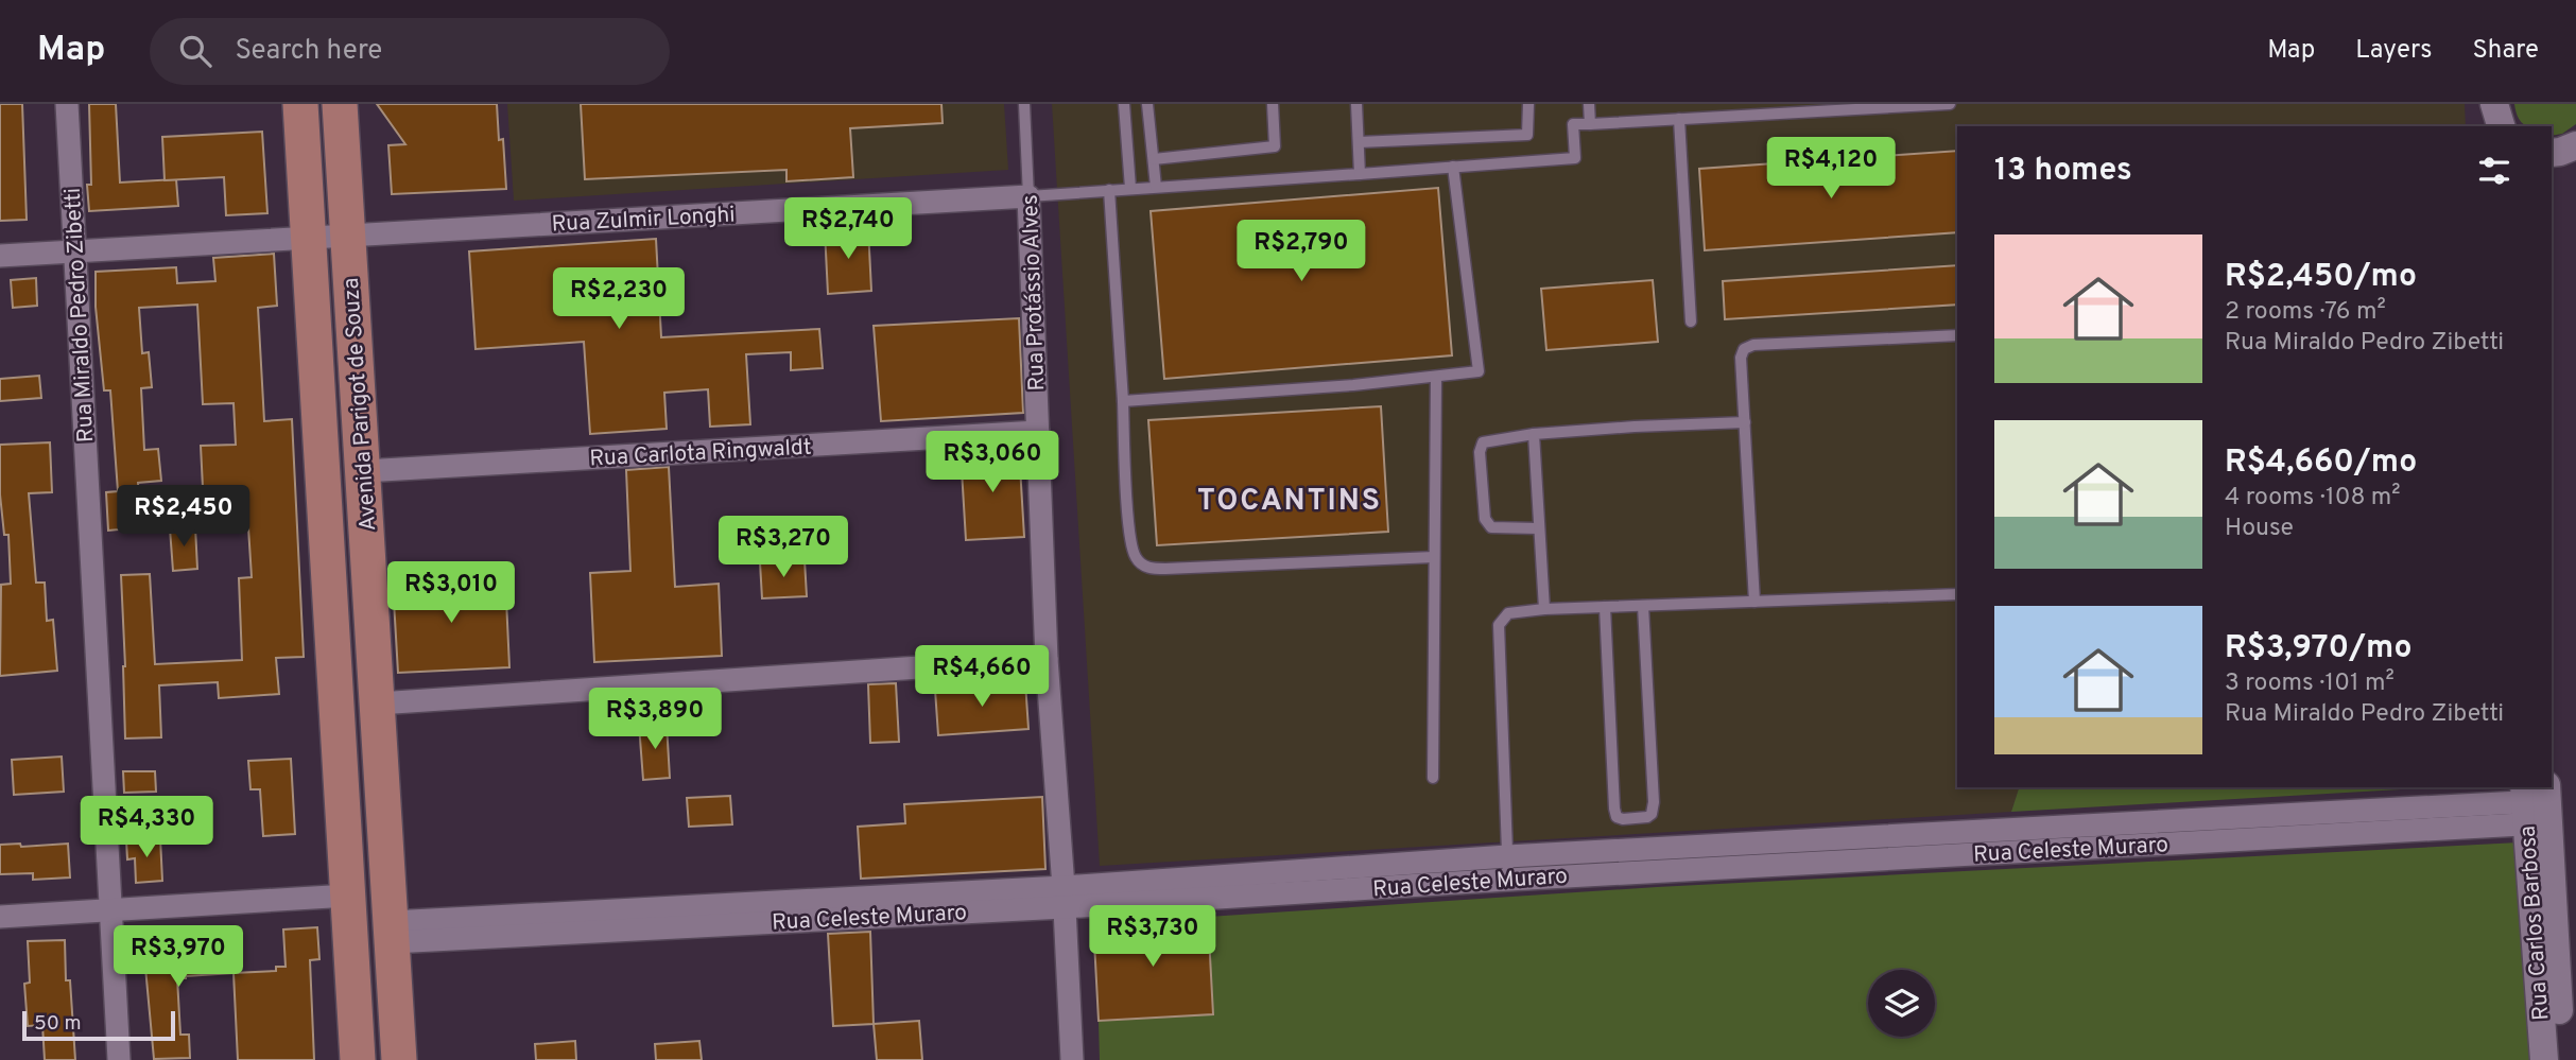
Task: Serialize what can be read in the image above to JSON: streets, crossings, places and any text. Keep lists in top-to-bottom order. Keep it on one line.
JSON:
{"streets":{"main road":["Avenida Parigot de Souza"],"street":["Rua Zulmir Longhi","Rua Protássio Alves","Rua Miraldo Pedro Zibetti","Rua Carlota Ringwaldt","Rua Celeste Muraro","Rua Carlos Barbosa"]},"crossings":[["Rua Zulmir Longhi","Rua Protássio Alves"],["Rua Zulmir Longhi","Avenida Parigot de Souza"],["Rua Protássio Alves","Rua Carlota Ringwaldt"],["Rua Protássio Alves","Rua Celeste Muraro"],["Avenida Parigot de Souza","Rua Carlota Ringwaldt"],["Avenida Parigot de Souza","Rua Celeste Muraro"],["Rua Celeste Muraro","Rua Carlos Barbosa"]],"districts":["TOCANTINS"],"scale_bar":"50 m","page":{"header":"Map","search":"Search here","nav":["Map","Layers","Share"],"heading":"13 homes","price":["R$4,120","R$2,740","R$2,790","R$2,230","R$3,060","R$2,450","R$3,270","R$3,010","R$4,660","R$3,890","R$4,330","R$3,730","R$3,970"],"list":[{"name":"R$2,450/mo","note":"2 rooms · 76 m² · Rua Miraldo Pedro Zibetti"},{"name":"R$4,660/mo","note":"4 rooms · 108 m² · House"},{"name":"R$3,970/mo","note":"3 rooms · 101 m² · Rua Miraldo Pedro Zibetti"}],"scale":"50 m"}}
